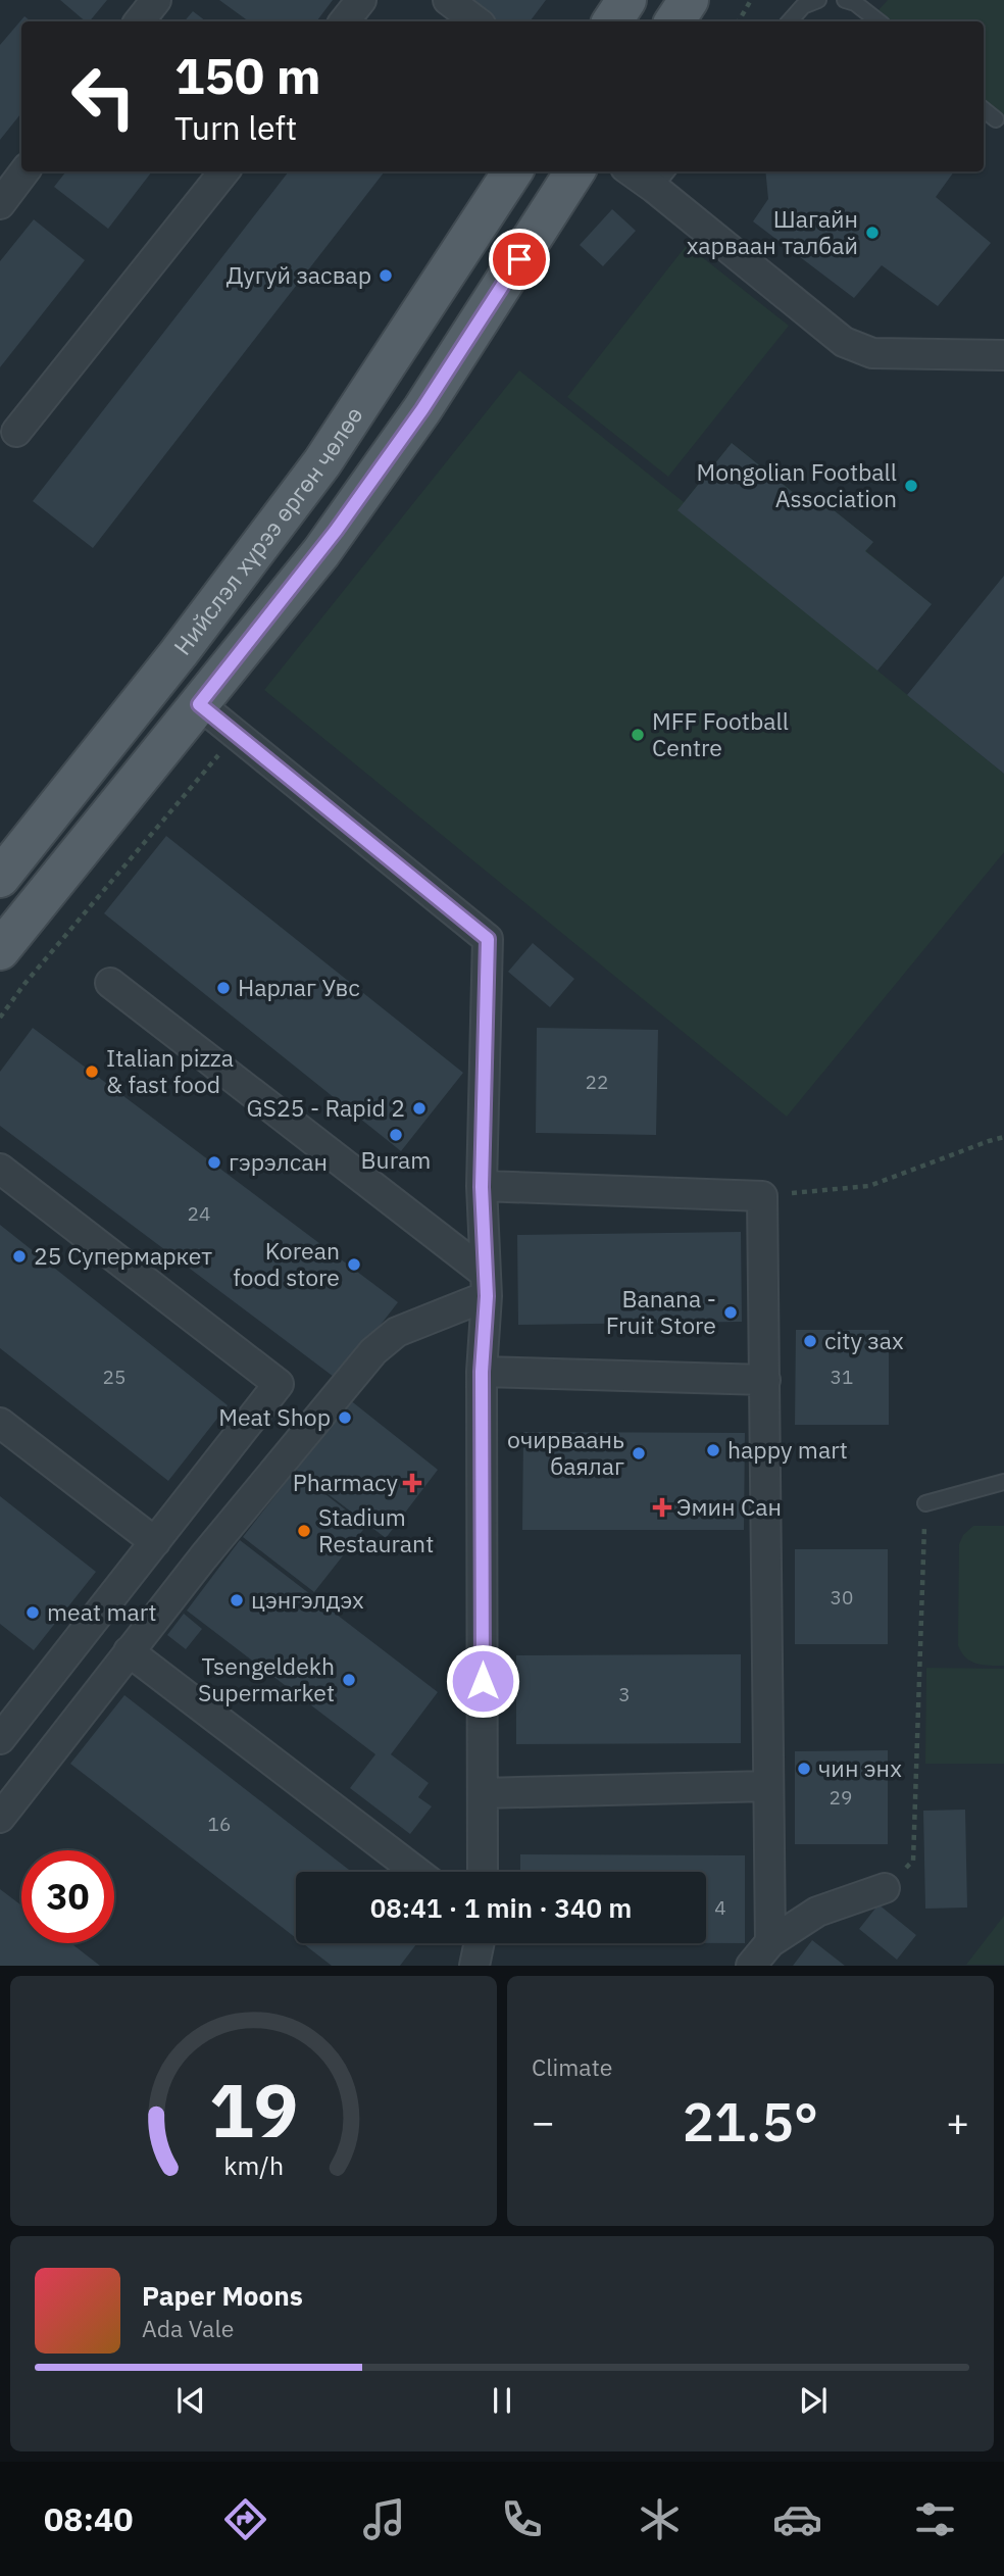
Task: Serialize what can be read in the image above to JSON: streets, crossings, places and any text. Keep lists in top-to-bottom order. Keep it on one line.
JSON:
{"streets":{"main road":["Нийслэл хүрээ өргөн чөлөө"]},"places":{"other":["Шагайн харваан талбай","Дугуй засвар","Mongolian Football Association","MFF Football Centre","Нарлаг Увс","Italian pizza & fast food","GS25 - Rapid 2","Buram","гэрэлсан","25 Супермаркет","Korean food store","Banana - Fruit Store","city зах","Meat Shop","happy mart","очирваань баялаг","Stadium Restaurant","цэнгэлдэх","meat mart","Tsengeldekh Supermarket","чин энх"],"health":["Pharmacy","Эмин Сан"]},"house_numbers":["22","24","25","31","30","3","29","16","4"],"page":{"turn":["150 m","Turn left"],"limit":"30","trip":"08:41 · 1 min · 340 m","tile":"Climate","heat":["−","21.5°","+"],"song":["Paper Moons","Ada Vale"],"tabs":"08:40","gauge":["19","km/h"]}}
